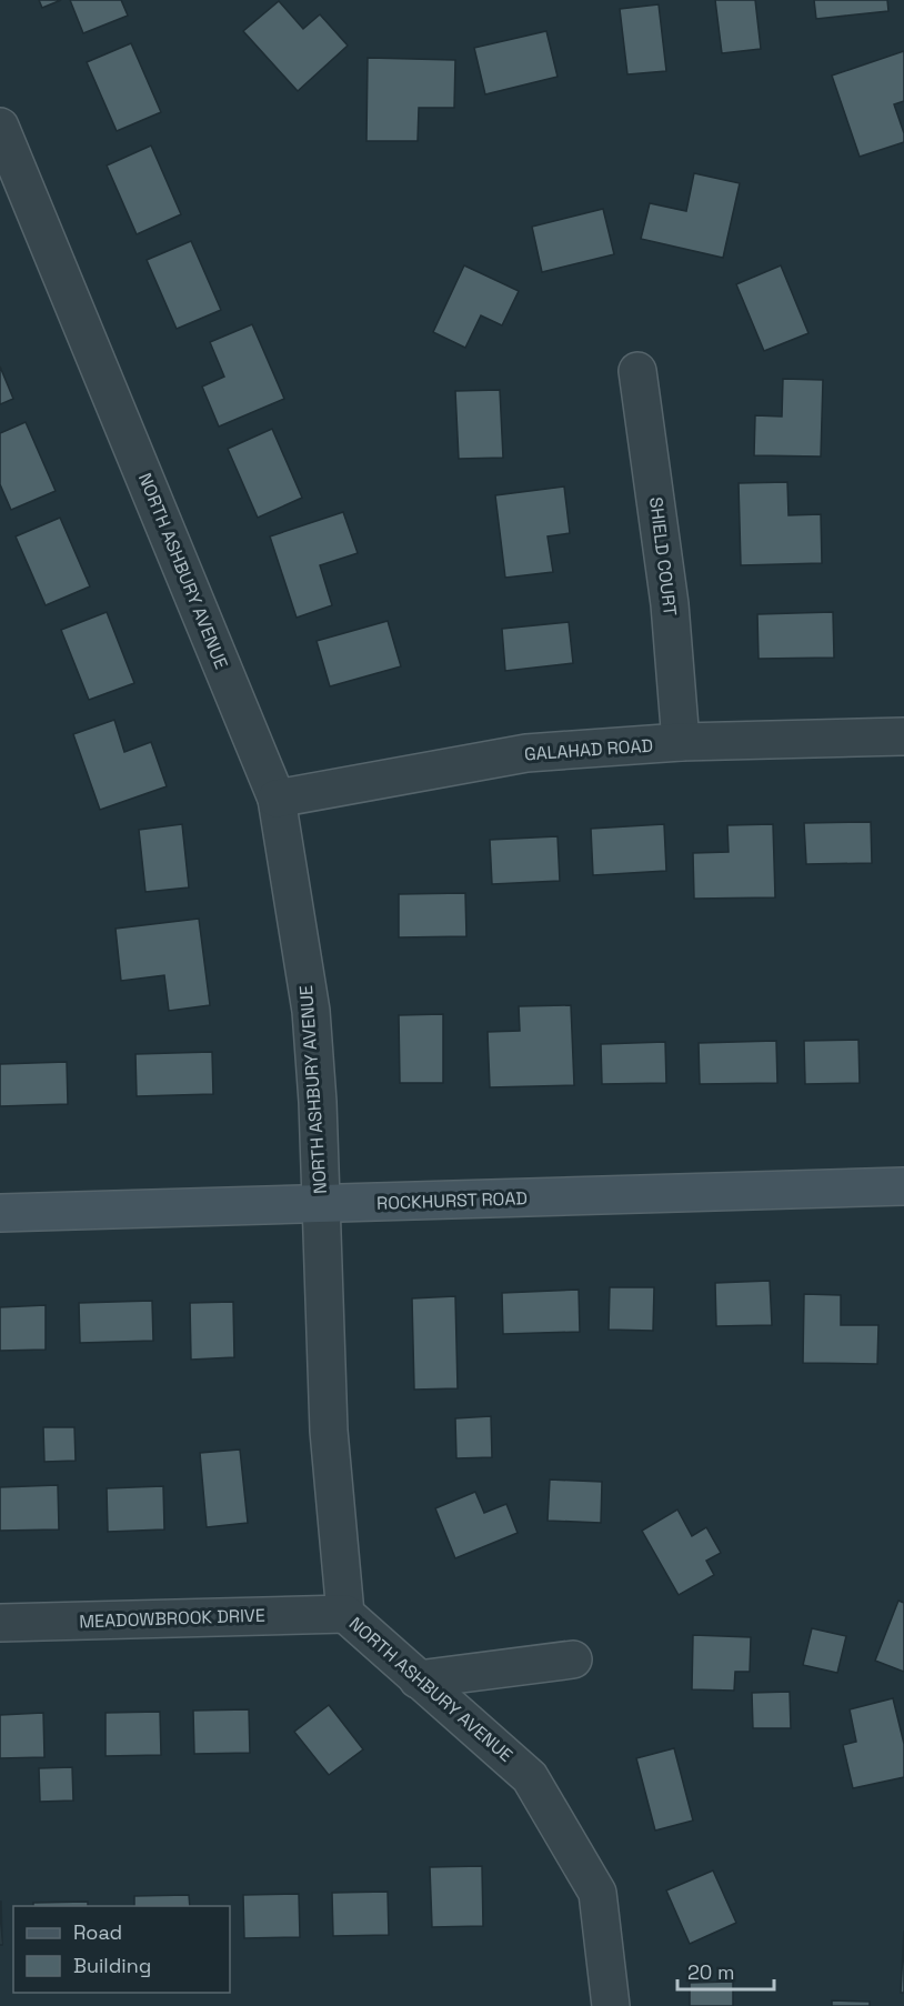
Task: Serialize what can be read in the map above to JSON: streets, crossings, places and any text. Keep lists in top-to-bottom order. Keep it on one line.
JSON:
{"streets":{"street":["SHIELD COURT","NORTH ASHBURY AVENUE","GALAHAD ROAD","ROCKHURST ROAD","MEADOWBROOK DRIVE"]},"crossings":[["SHIELD COURT","GALAHAD ROAD"],["NORTH ASHBURY AVENUE","GALAHAD ROAD"],["NORTH ASHBURY AVENUE","ROCKHURST ROAD"],["NORTH ASHBURY AVENUE","MEADOWBROOK DRIVE"]],"legend":["Road","Building"],"scale_bar":"20 m"}
